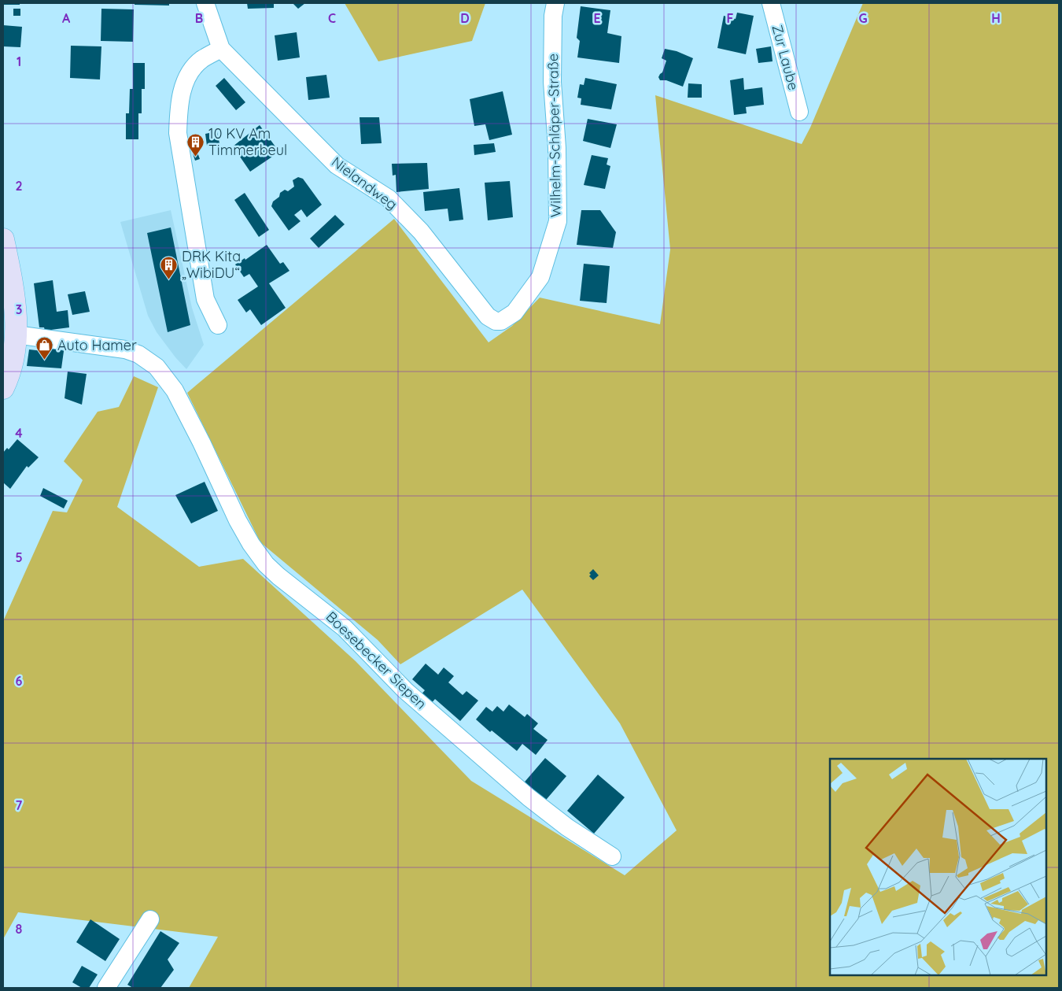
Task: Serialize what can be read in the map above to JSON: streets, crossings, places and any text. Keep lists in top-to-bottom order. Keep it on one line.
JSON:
{"streets":{"street":["Zur Laube","Wilhelm-Schläper-Straße","Nielandweg","Boesebecker Siepen"]},"crossings":[["Wilhelm-Schläper-Straße","Nielandweg"]],"places":{"building":["10 KV Am Timmerbeul","DRK Kita „WibiDU“"],"shop":["Auto Hamer"]},"grid":{"columns":["A","B","C","D","E","F","G","H"],"rows":["1","2","3","4","5","6","7","8"]}}
